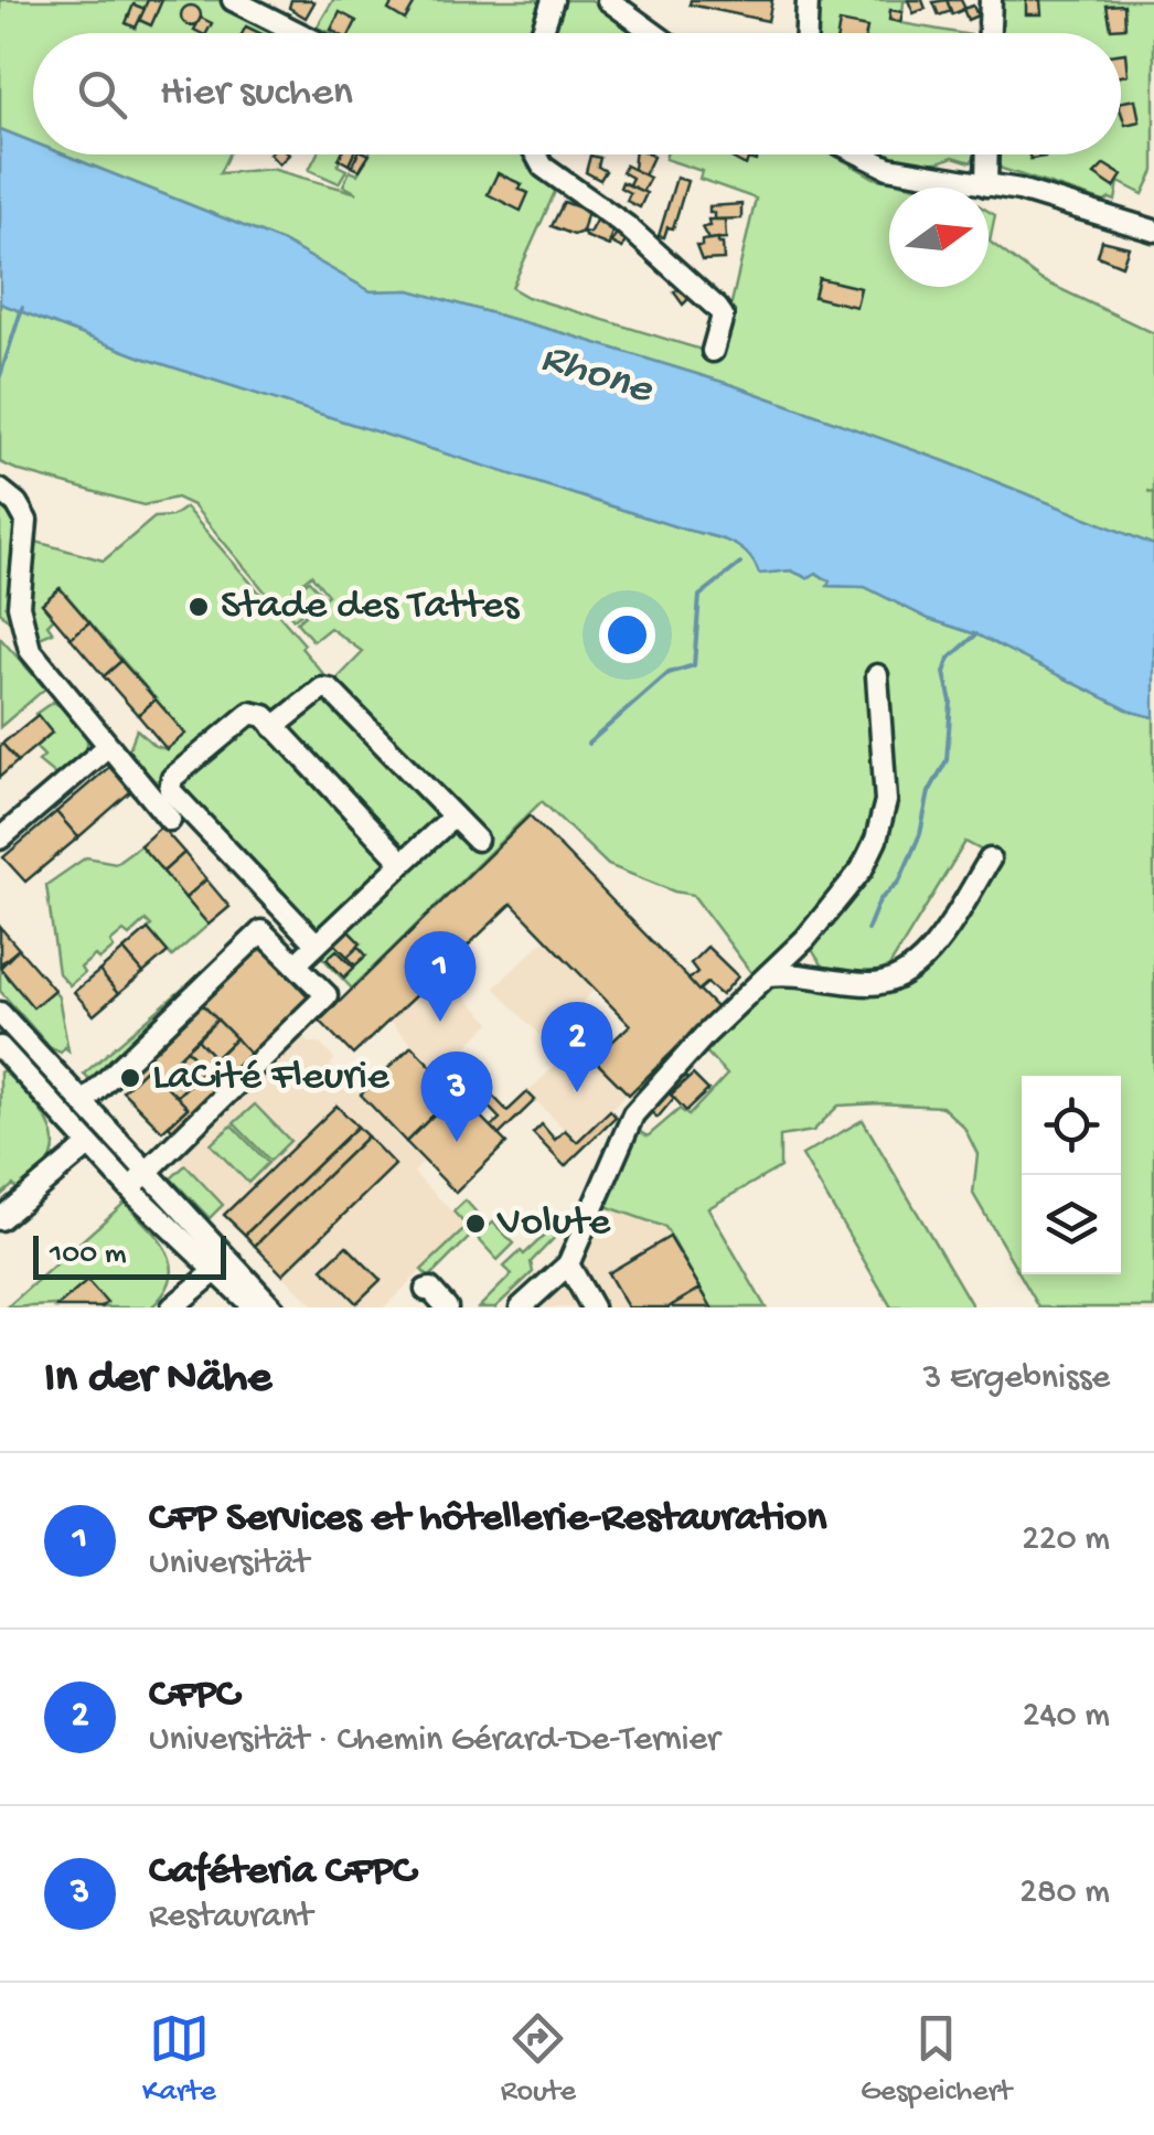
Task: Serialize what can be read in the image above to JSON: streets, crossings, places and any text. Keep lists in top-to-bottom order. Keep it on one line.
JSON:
{"water":["Rhone"],"places":["Stade des Tattes","LaCité Fleurie","Volute"],"scale_bar":"100 m","north":"right","page":{"search":"Hier suchen","pins":["1","2","3"],"scale":"100 m","heading":["In der Nähe","3 Ergebnisse"],"list":[{"mark":"1","name":"CFP Services et hôtellerie-Restauration","note":"Universität","value":"220 m"},{"mark":"2","name":"CFPC","note":"Universität · Chemin Gérard-De-Ternier","value":"240 m"},{"mark":"3","name":"Caféteria CFPC","note":"Restaurant","value":"280 m"}],"nav":["Karte","Route","Gespeichert"]}}
